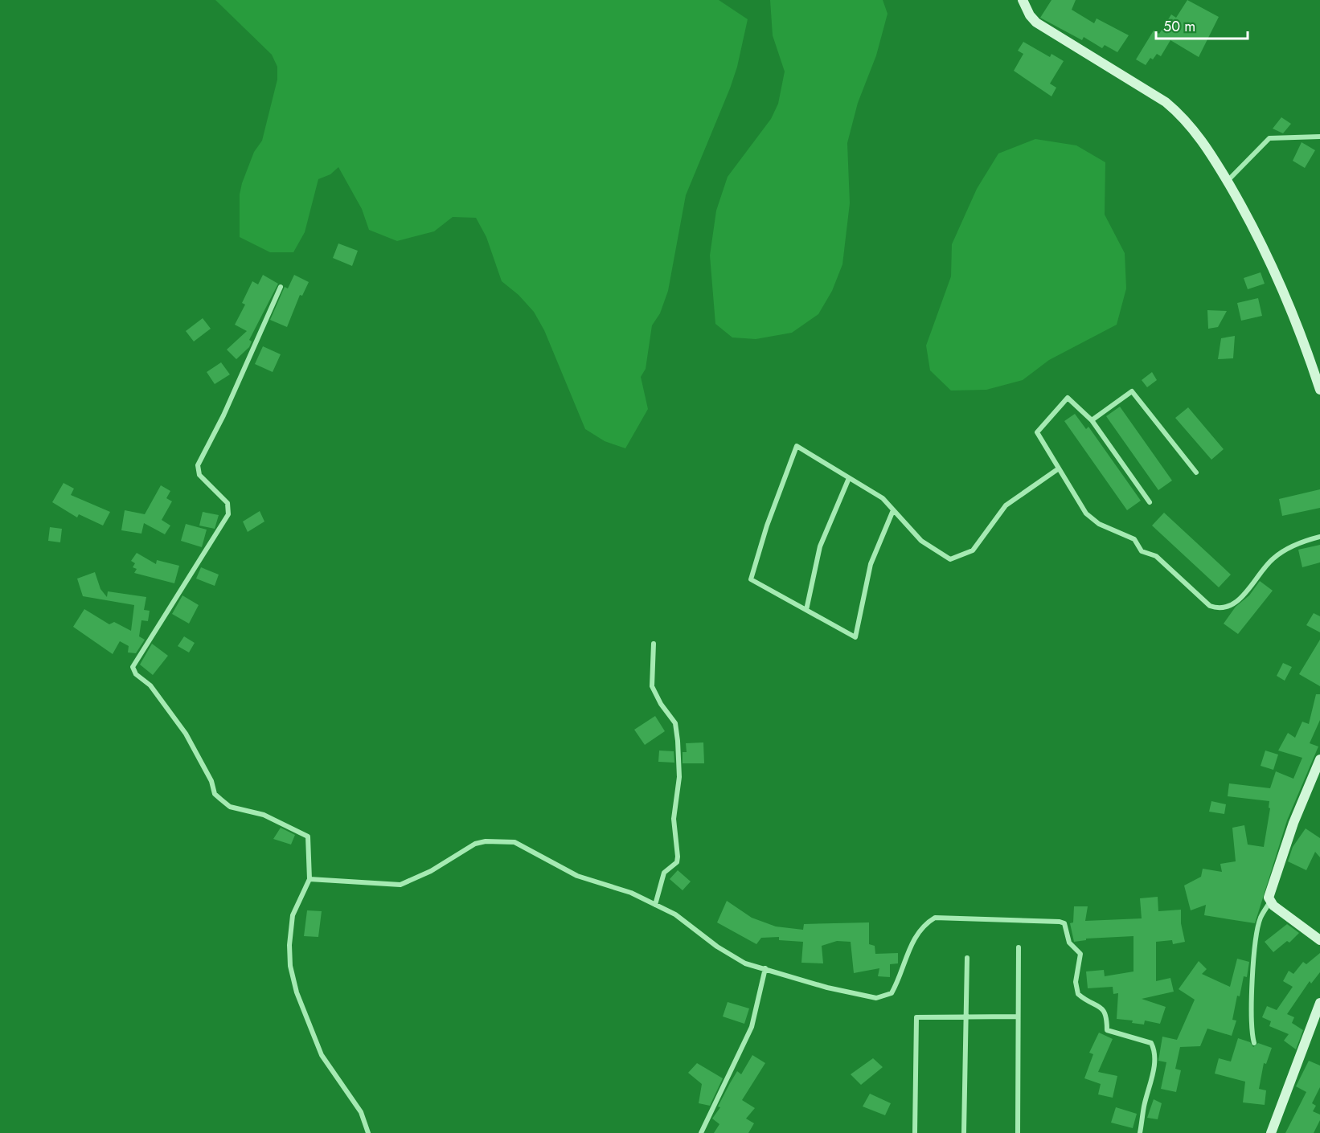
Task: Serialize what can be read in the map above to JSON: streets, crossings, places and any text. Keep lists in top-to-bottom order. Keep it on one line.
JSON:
{"scale_bar":"50 m"}
